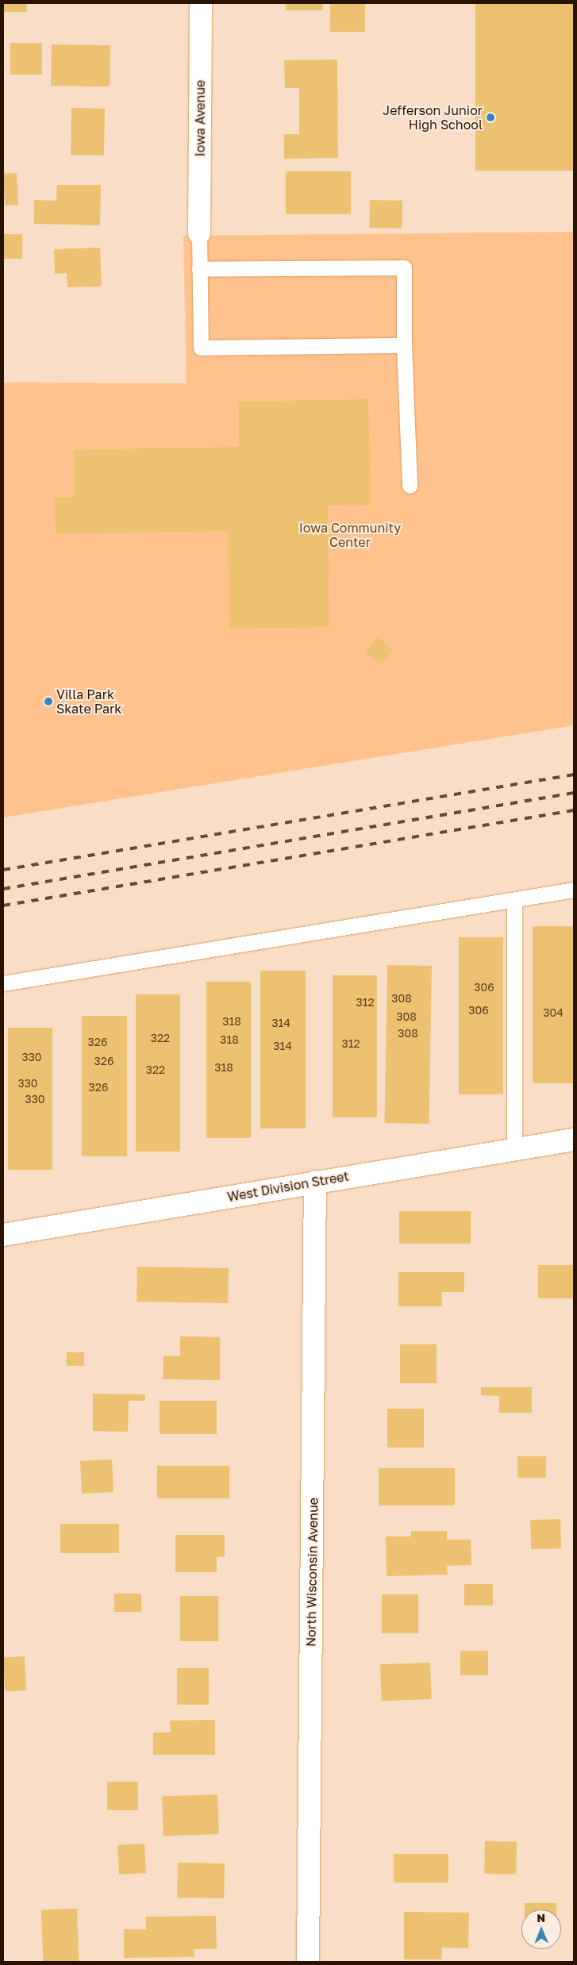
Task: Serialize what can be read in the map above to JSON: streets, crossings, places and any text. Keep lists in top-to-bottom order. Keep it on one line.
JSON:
{"streets":{"street":["Iowa Avenue","West Division Street","North Wisconsin Avenue"]},"crossings":[["West Division Street","North Wisconsin Avenue"]],"parks":["Iowa Community Center"],"places":["Jefferson Junior High School","Villa Park Skate Park"],"house_numbers":["306","308","312","306","304","308","318","314","308","322","318","326","312","314","330","326","318","322","330","326","330"],"north":"top"}
